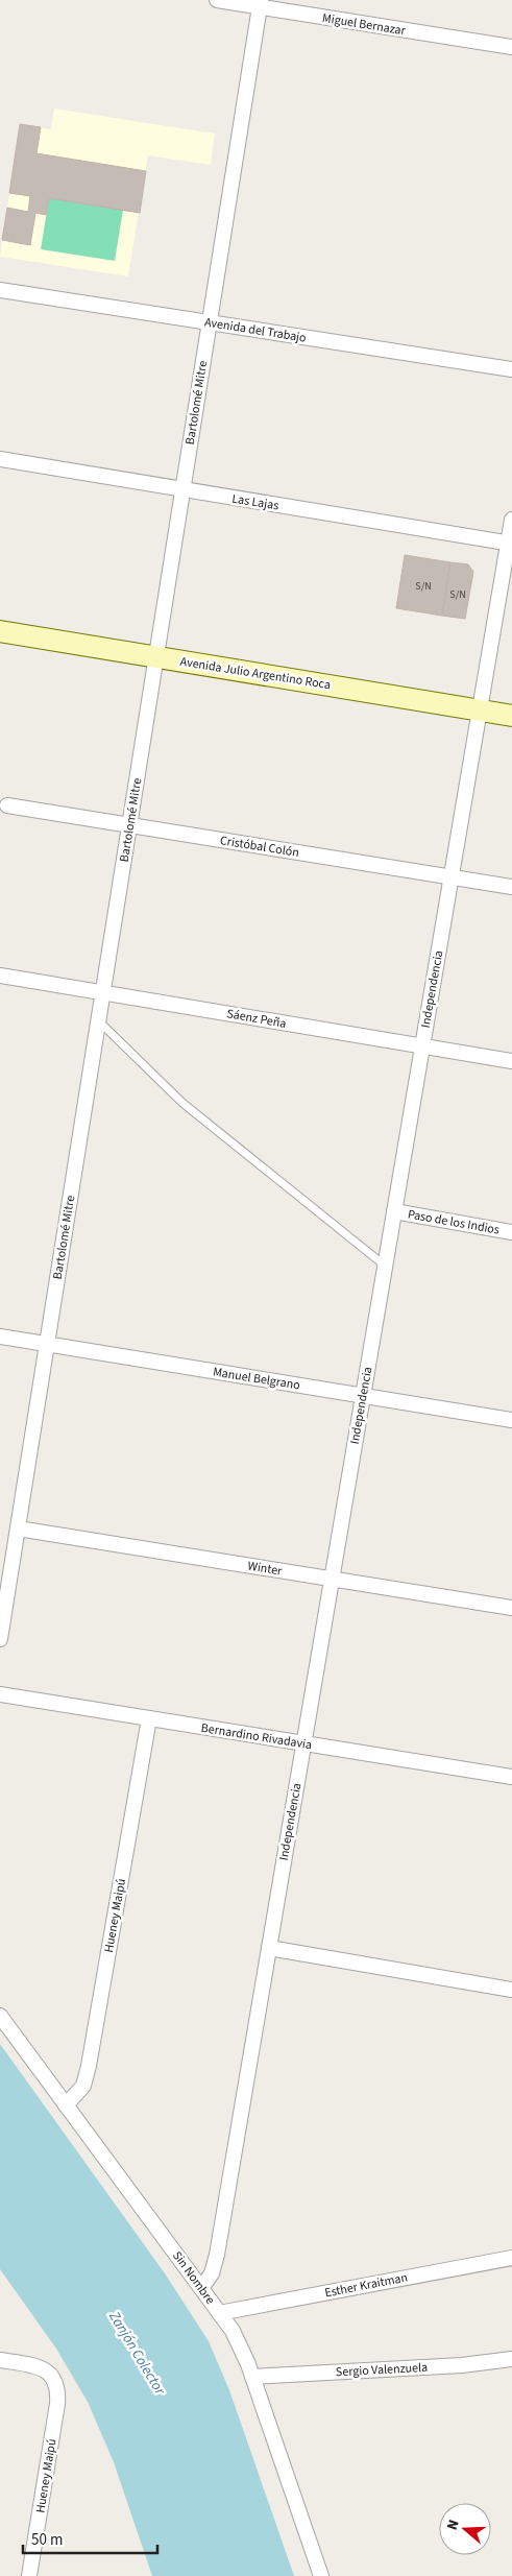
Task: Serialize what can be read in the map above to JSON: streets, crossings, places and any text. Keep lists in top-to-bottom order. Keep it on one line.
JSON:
{"streets":{"main road":["Avenida Julio Argentino Roca"],"street":["Miguel Bernazar","Avenida del Trabajo","Bartolomé Mitre","Las Lajas","Cristóbal Colón","Independencia","Sáenz Peña","Paso de los Indios","Manuel Belgrano","Winter","Bernardino Rivadavia","Hueney Maipú","Sin Nombre","Esther Kraitman","Sergio Valenzuela"]},"crossings":[["Miguel Bernazar","Bartolomé Mitre"],["Avenida del Trabajo","Bartolomé Mitre"],["Bartolomé Mitre","Las Lajas"],["Bartolomé Mitre","Avenida Julio Argentino Roca"],["Bartolomé Mitre","Cristóbal Colón"],["Bartolomé Mitre","Sáenz Peña"],["Bartolomé Mitre","Manuel Belgrano"],["Bartolomé Mitre","Winter"],["Las Lajas","Independencia"],["Avenida Julio Argentino Roca","Independencia"],["Cristóbal Colón","Independencia"],["Independencia","Sáenz Peña"],["Independencia","Paso de los Indios"],["Independencia","Manuel Belgrano"],["Independencia","Winter"],["Independencia","Bernardino Rivadavia"],["Independencia","Sin Nombre"],["Bernardino Rivadavia","Hueney Maipú"],["Hueney Maipú","Sin Nombre"],["Sin Nombre","Esther Kraitman"],["Sin Nombre","Sergio Valenzuela"]],"water":["Zanjón Colector"],"house_numbers":["S/N","S/N"],"scale_bar":"50 m","north":"left"}
